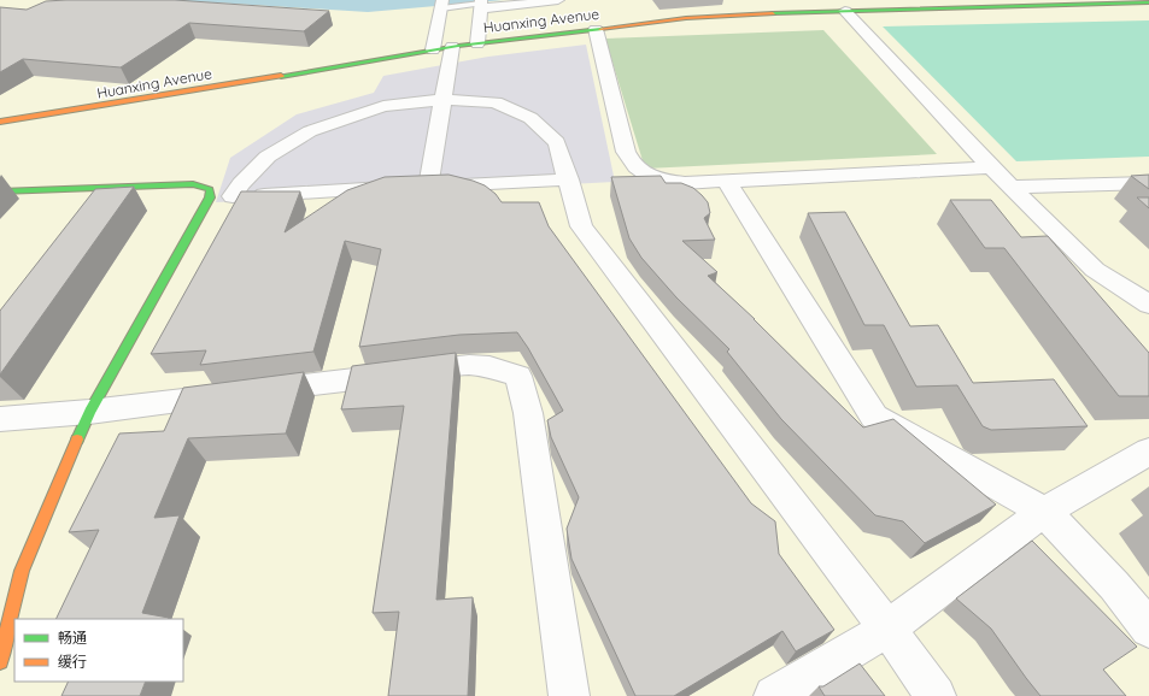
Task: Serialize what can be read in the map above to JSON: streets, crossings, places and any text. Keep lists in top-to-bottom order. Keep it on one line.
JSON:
{"streets":{"street":["Huanxing Avenue"]},"legend":["畅通","缓行"]}
